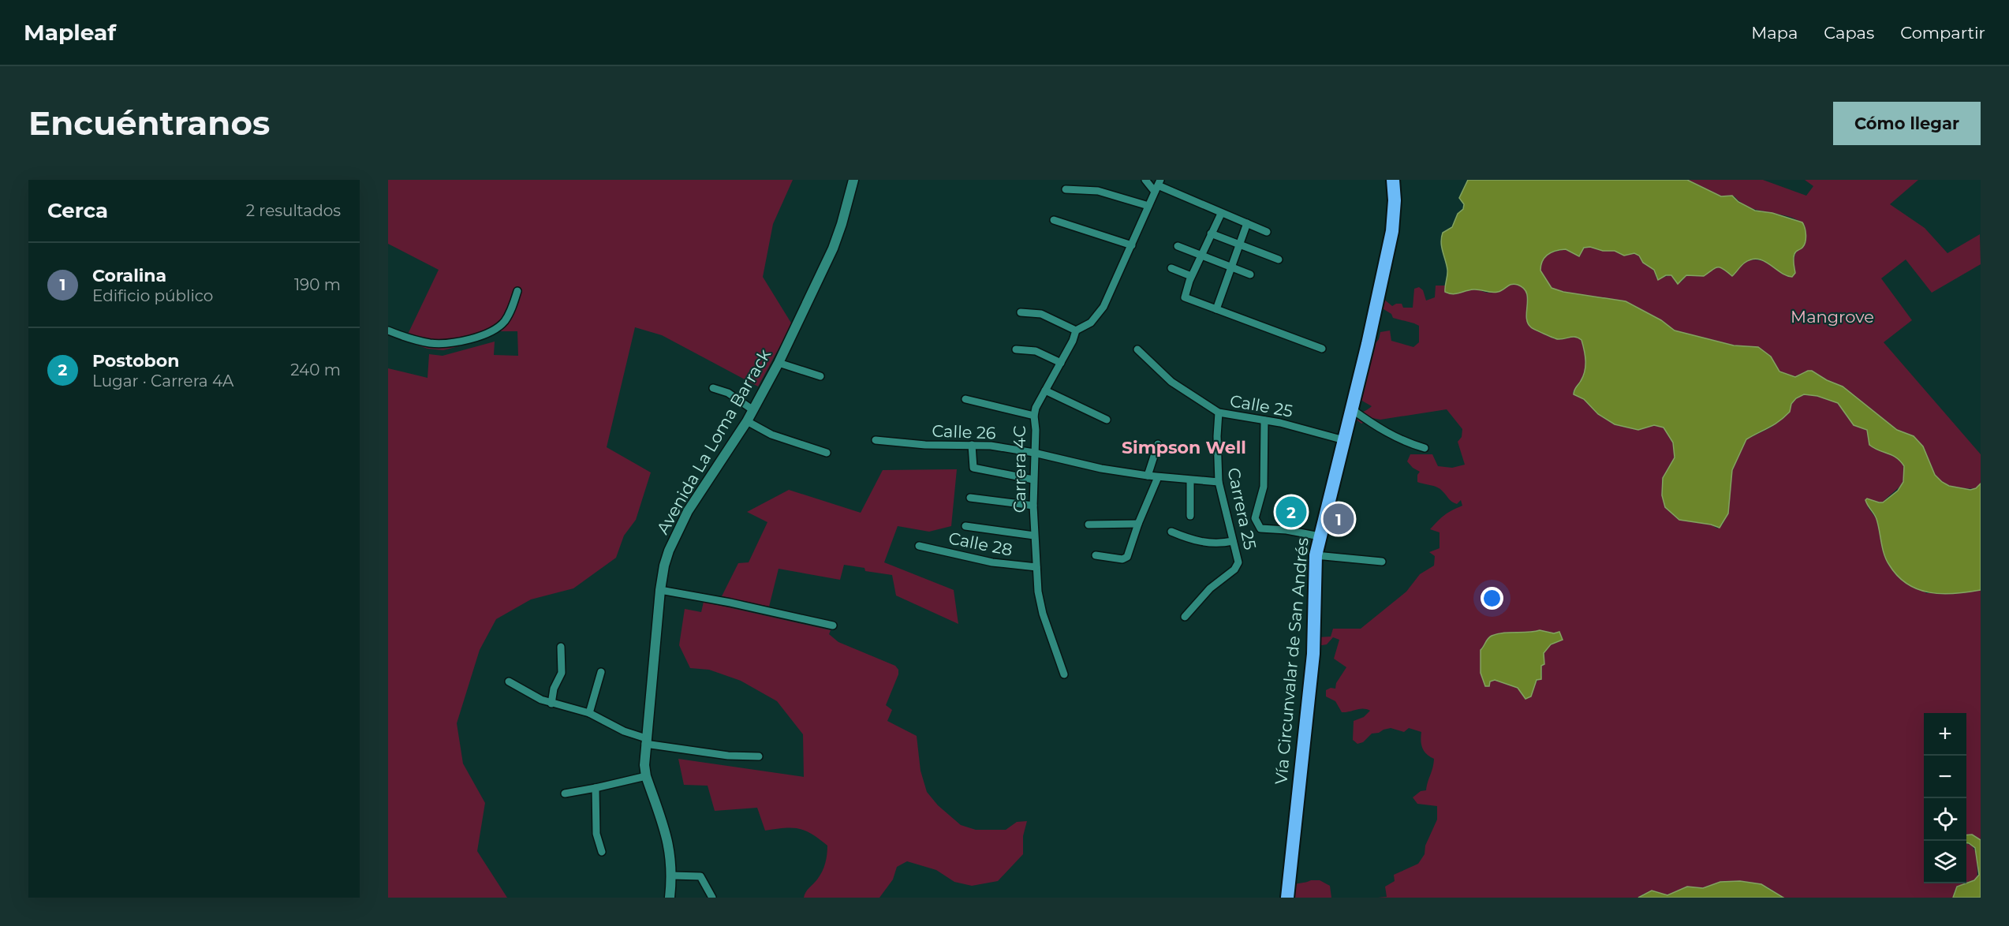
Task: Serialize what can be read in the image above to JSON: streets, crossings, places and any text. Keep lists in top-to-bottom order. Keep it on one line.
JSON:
{"streets":{"highway":["Vía Circunvalar de San Andrés"],"main road":["Avenida La Loma Barrack"],"street":["Calle 25","Calle 26","Carrera 4C","Carrera 25","Calle 28"]},"crossings":[["Calle 25","Carrera 25"],["Calle 25","Vía Circunvalar de San Andrés"],["Calle 26","Carrera 4C"],["Calle 26","Carrera 25"],["Carrera 4C","Calle 28"]],"districts":["Simpson Well"],"parks":["Mangrove"],"page":{"header":"Mapleaf","nav":["Mapa","Capas","Compartir"],"buttons":"Cómo llegar","title":"Encuéntranos","heading":["Cerca","2 resultados"],"list":[{"mark":"1","name":"Coralina","note":"Edificio público","value":"190 m"},{"mark":"2","name":"Postobon","note":"Lugar · Carrera 4A","value":"240 m"}],"pins":["2","1"],"map_buttons":["+","−"]}}
